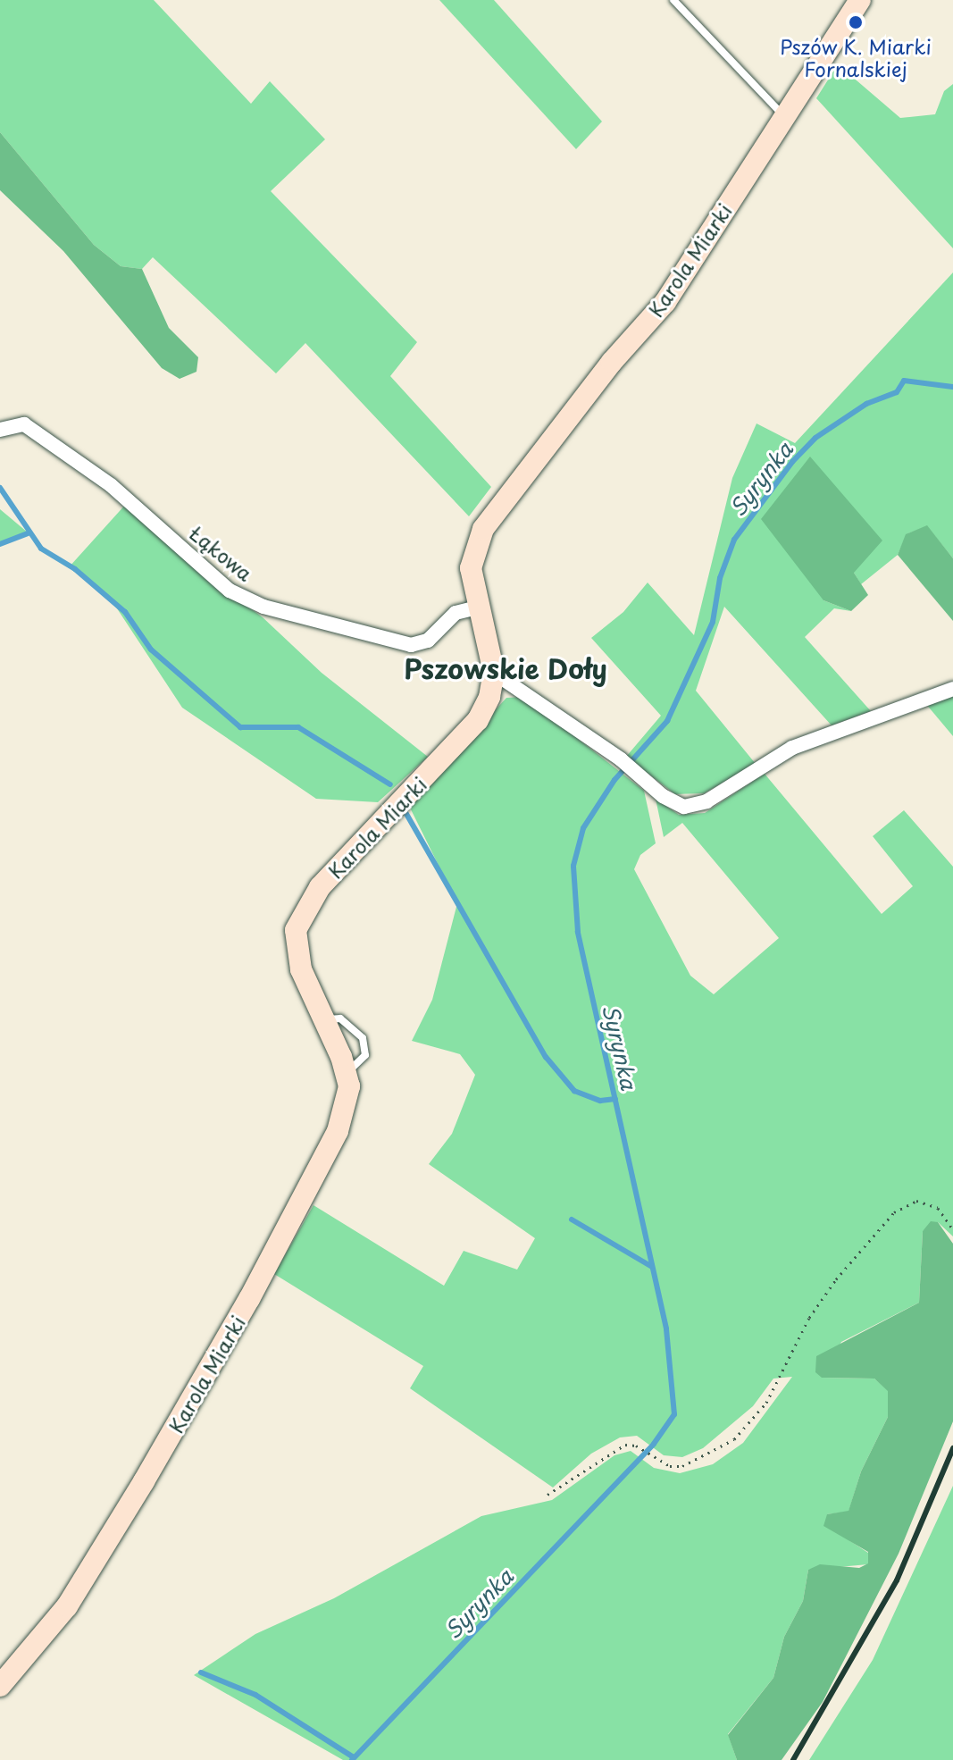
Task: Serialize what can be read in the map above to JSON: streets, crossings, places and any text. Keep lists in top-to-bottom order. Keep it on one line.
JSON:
{"streets":{"street":["Karola Miarki","Łąkowa"]},"crossings":[["Karola Miarki","Łąkowa"]],"districts":["Pszowskie Doły"],"water":["Syrynka"],"places":["Pszów K. Miarki Fornalskiej"]}
